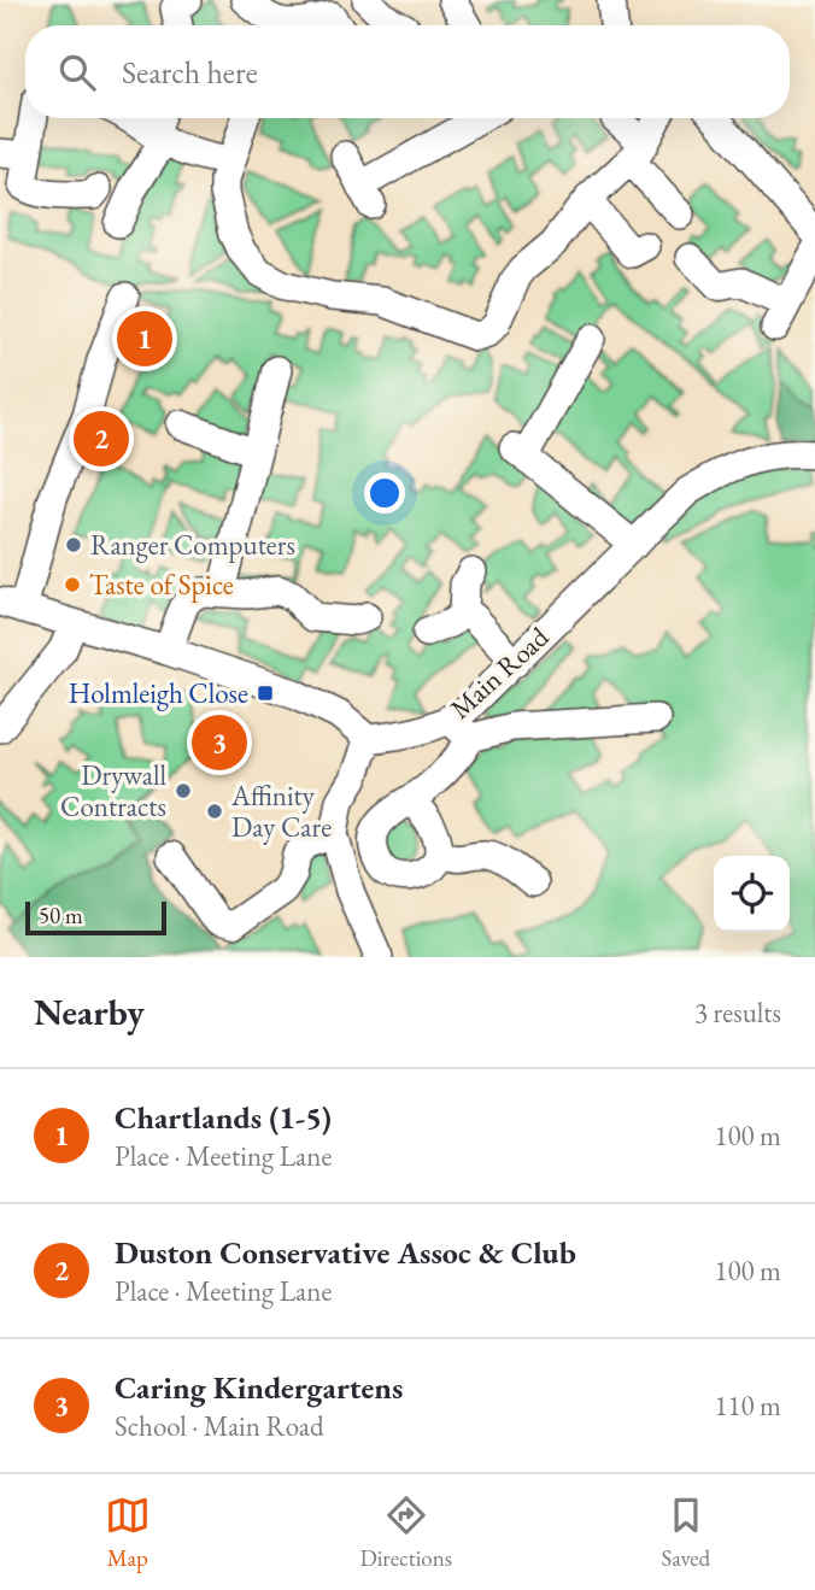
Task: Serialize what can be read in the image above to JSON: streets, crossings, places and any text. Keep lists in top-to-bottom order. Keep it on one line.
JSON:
{"streets":{"street":["Main Road"]},"places":{"other":["Ranger Computers","Taste of Spice","Drywall Contracts","Affinity Day Care"],"transit":["Holmleigh Close"]},"scale_bar":"50 m","page":{"search":"Search here","pins":["1","2","3"],"scale":"50 m","heading":["Nearby","3 results"],"list":[{"mark":"1","name":"Chartlands (1-5)","note":"Place · Meeting Lane","value":"100 m"},{"mark":"2","name":"Duston Conservative Assoc & Club","note":"Place · Meeting Lane","value":"100 m"},{"mark":"3","name":"Caring Kindergartens","note":"School · Main Road","value":"110 m"}],"nav":["Map","Directions","Saved"]}}
